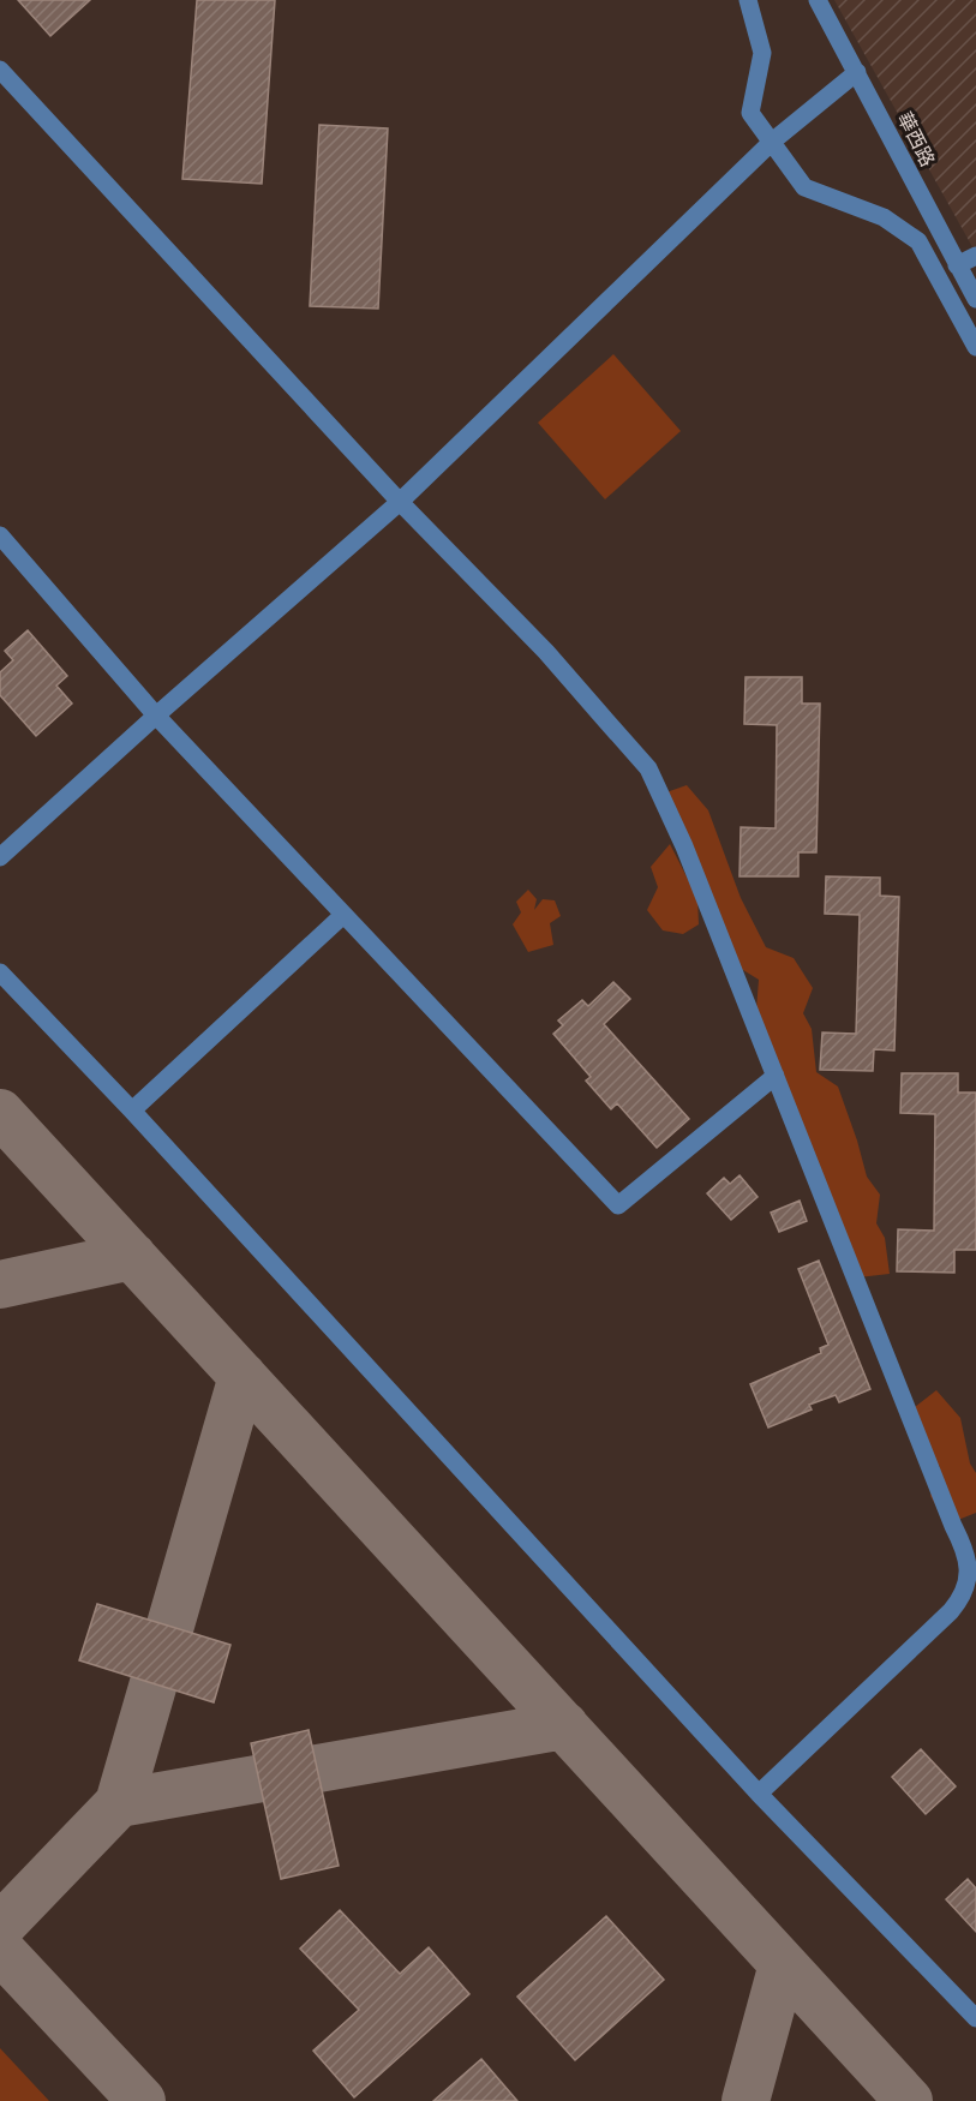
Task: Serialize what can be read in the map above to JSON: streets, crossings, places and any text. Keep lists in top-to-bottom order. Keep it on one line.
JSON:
{"streets":{"street":["華西路"]}}
